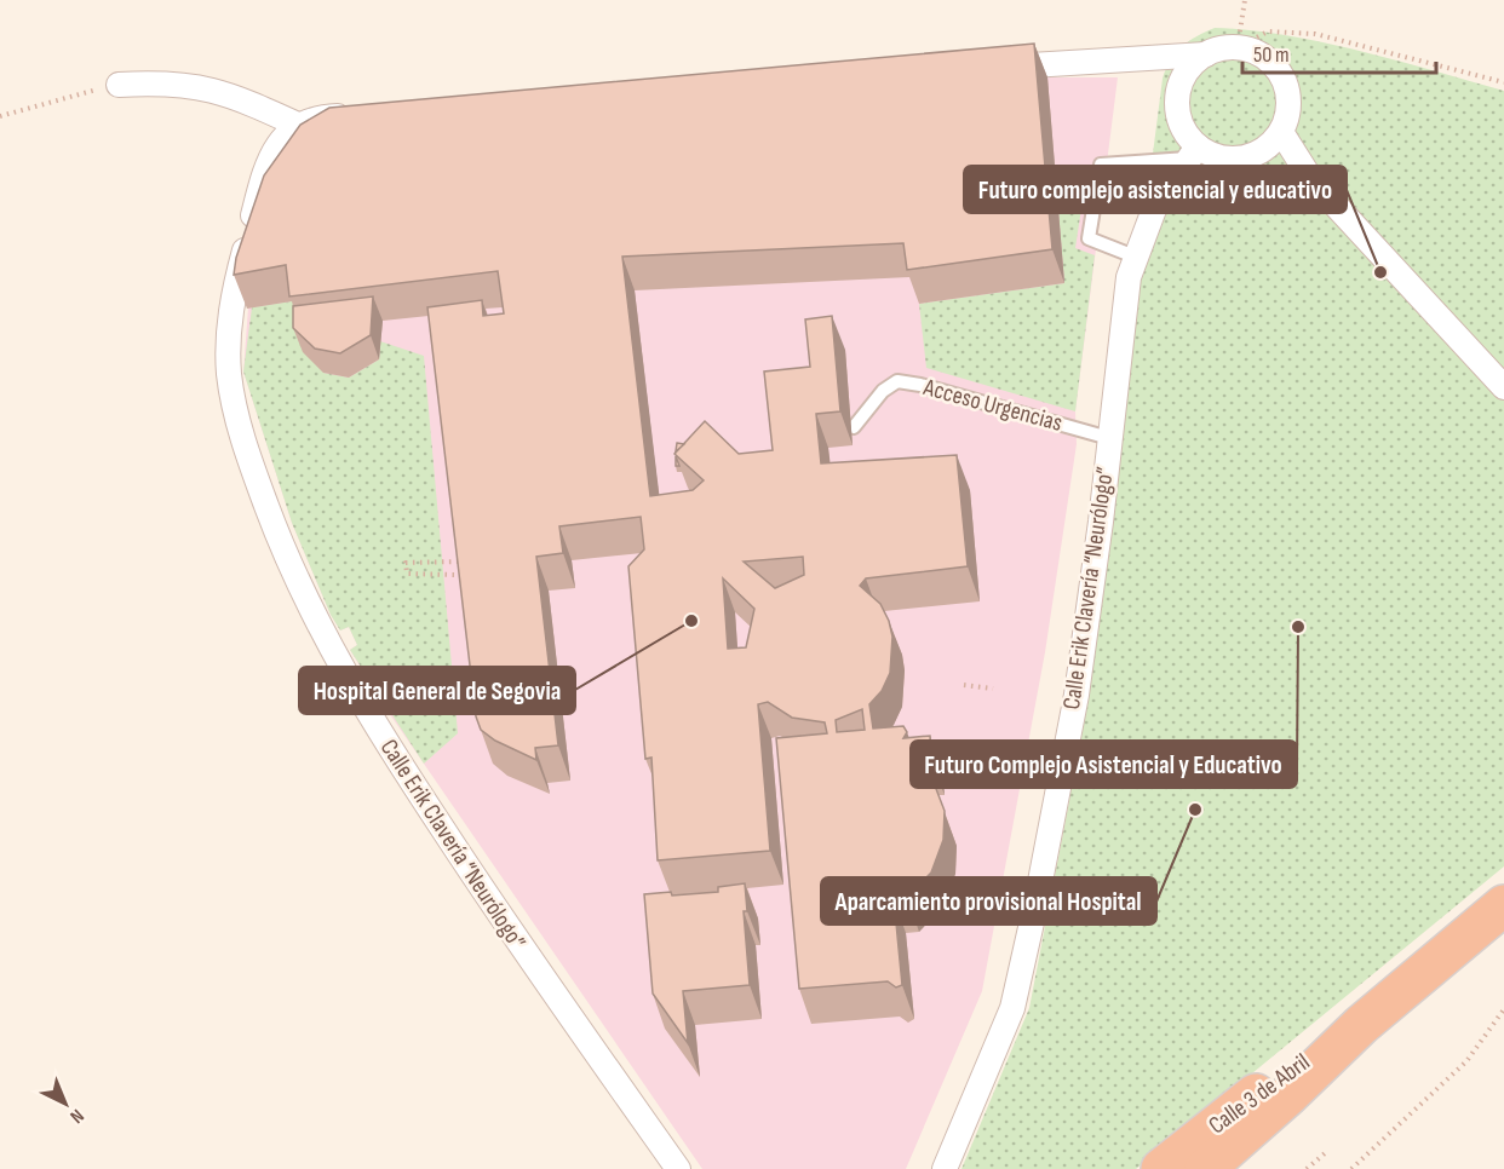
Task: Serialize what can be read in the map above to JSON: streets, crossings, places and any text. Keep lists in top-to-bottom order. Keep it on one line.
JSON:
{"streets":{"highway":["Calle 3 de Abril"],"street":["Calle Erik Clavería “Neurólogo”"],"lane":["Acceso Urgencias"]},"crossings":[["Acceso Urgencias","Calle Erik Clavería “Neurólogo”"]],"places":["Futuro complejo asistencial y educativo","Hospital General de Segovia","Futuro Complejo Asistencial y Educativo","Aparcamiento provisional Hospital"],"scale_bar":"50 m","north":"bottom right"}
